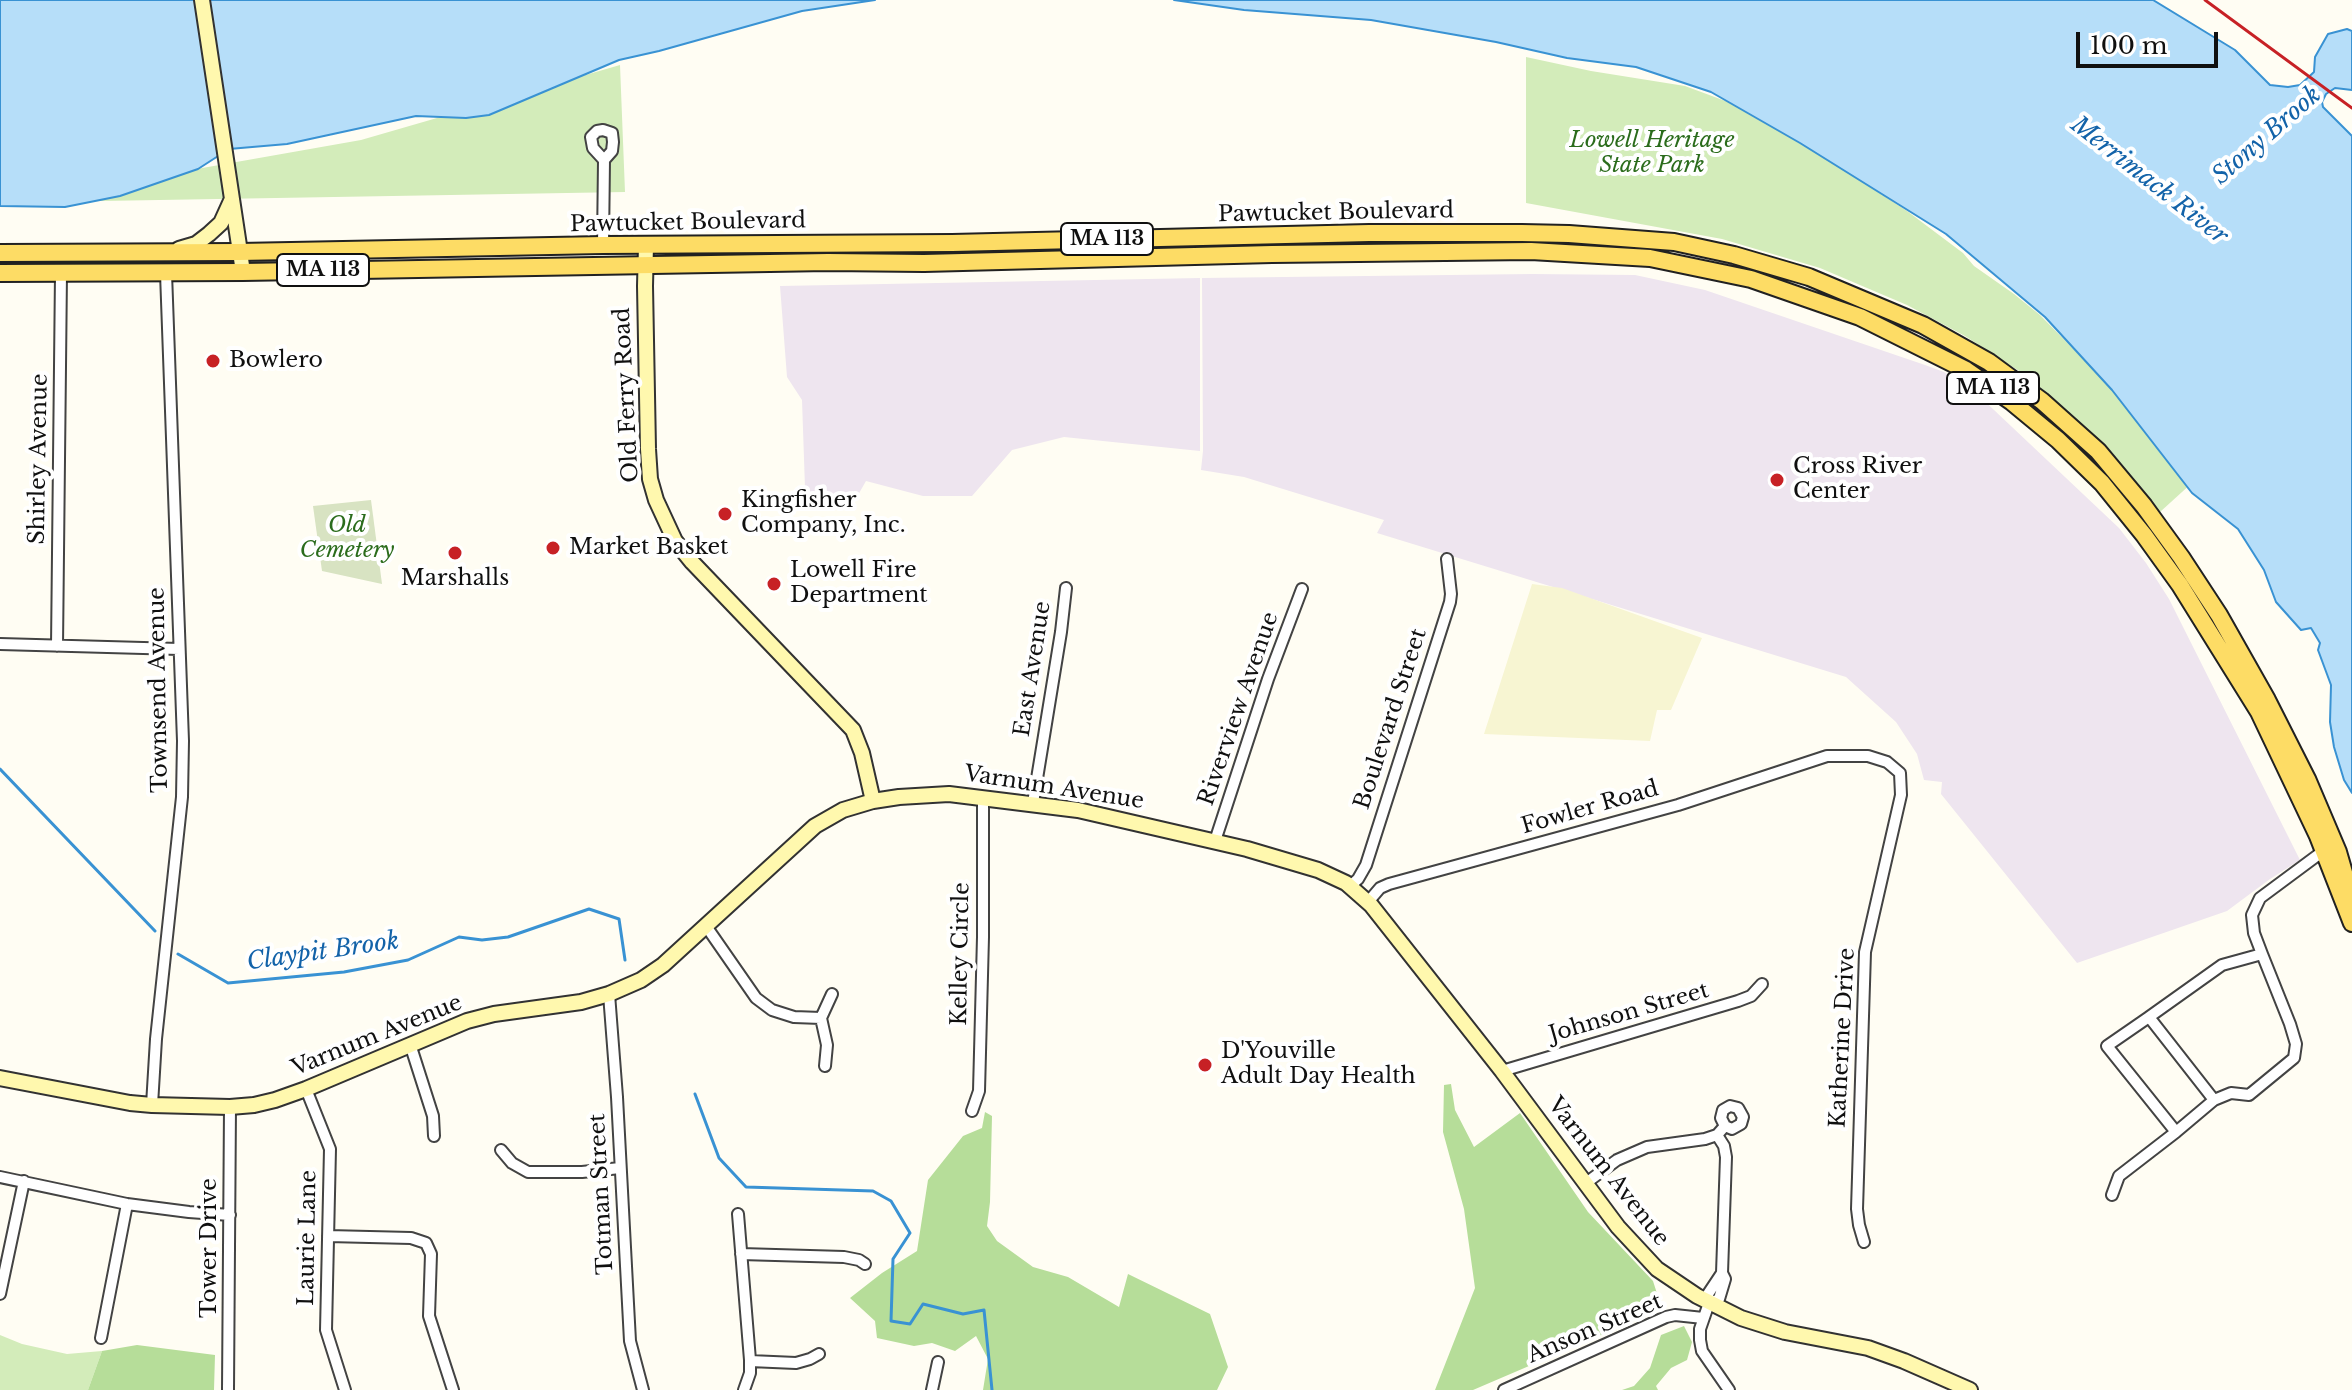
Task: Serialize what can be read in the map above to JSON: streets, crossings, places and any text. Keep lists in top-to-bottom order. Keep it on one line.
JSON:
{"streets":{"main road":["Pawtucket Boulevard","MA 113","Old Ferry Road","Varnum Avenue"],"street":["Shirley Avenue","East Avenue","Townsend Avenue","Riverview Avenue","Boulevard Street","Fowler Road","Kelley Circle","Johnson Street","Katherine Drive","Totman Street","Laurie Lane","Tower Drive","Anson Street"]},"crossings":[["Pawtucket Boulevard","Old Ferry Road"],["Pawtucket Boulevard","Shirley Avenue"],["Pawtucket Boulevard","Townsend Avenue"],["Old Ferry Road","Varnum Avenue"],["East Avenue","Varnum Avenue"],["Townsend Avenue","Varnum Avenue"],["Riverview Avenue","Varnum Avenue"],["Boulevard Street","Varnum Avenue"],["Varnum Avenue","Fowler Road"],["Varnum Avenue","Kelley Circle"],["Varnum Avenue","Johnson Street"],["Varnum Avenue","Totman Street"],["Varnum Avenue","Laurie Lane"],["Varnum Avenue","Tower Drive"],["Fowler Road","Katherine Drive"]],"water":["Stony Brook","Merrimack River","Claypit Brook"],"parks":["Lowell Heritage State Park","Old Cemetery"],"places":["Bowlero","Cross River Center","Kingfisher Company, Inc.","Market Basket","Marshalls","Lowell Fire Department","D'Youville Adult Day Health"],"scale_bar":"100 m"}
